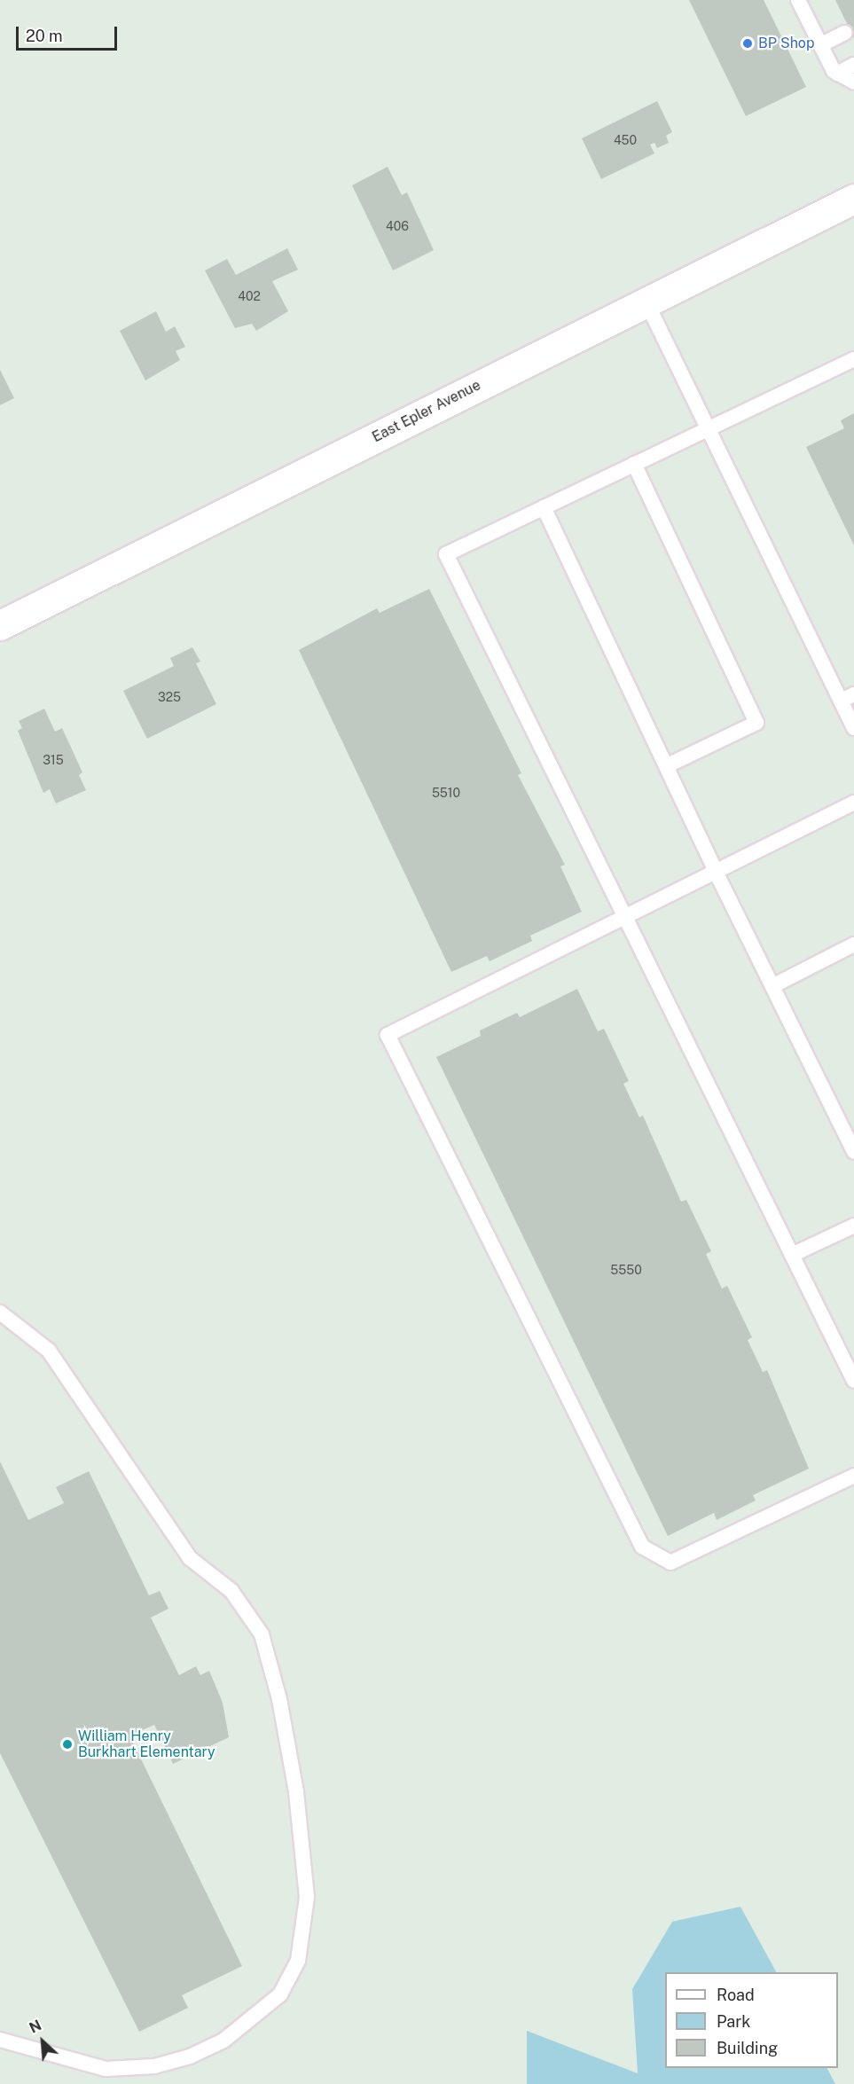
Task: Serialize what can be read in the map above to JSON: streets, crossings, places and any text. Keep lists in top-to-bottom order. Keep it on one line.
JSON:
{"streets":{"street":["East Epler Avenue"]},"places":["BP Shop","William Henry Burkhart Elementary"],"house_numbers":["450","406","402","325","315","5510","5550"],"legend":["Road","Park","Building"],"scale_bar":"20 m","north":"top left"}
